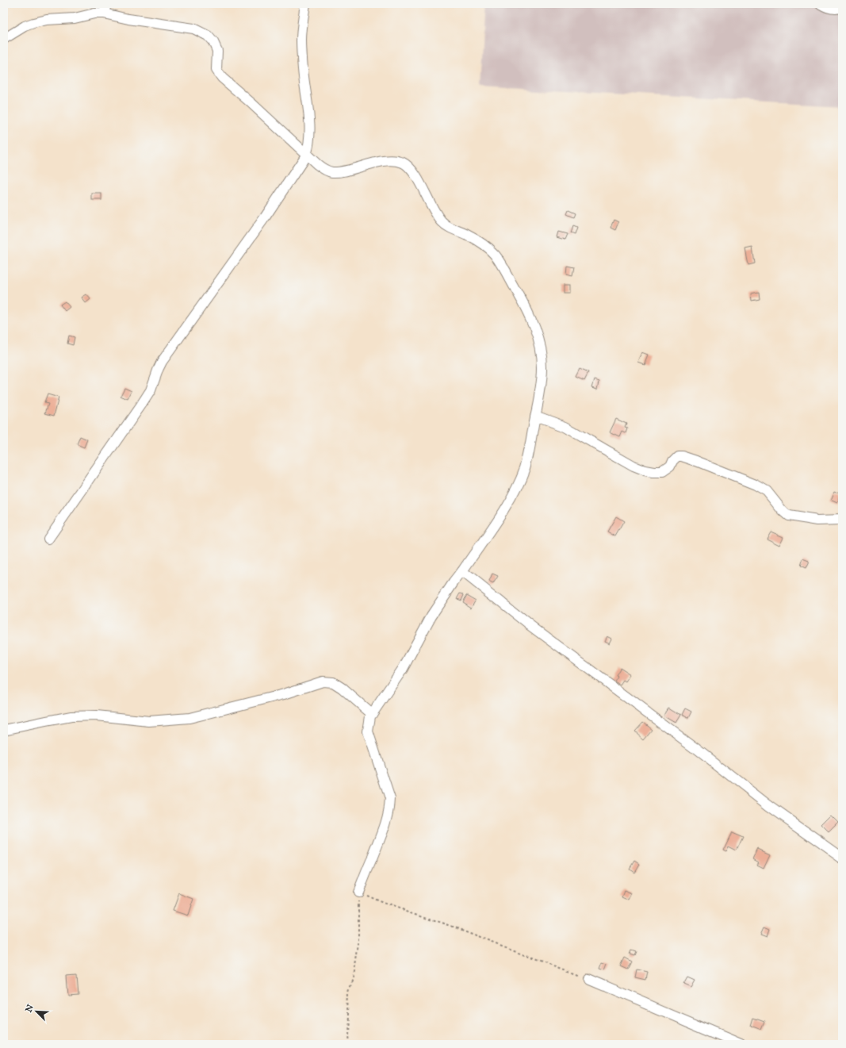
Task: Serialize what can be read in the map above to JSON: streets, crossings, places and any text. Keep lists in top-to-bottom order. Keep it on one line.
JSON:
{"north":"top left"}
